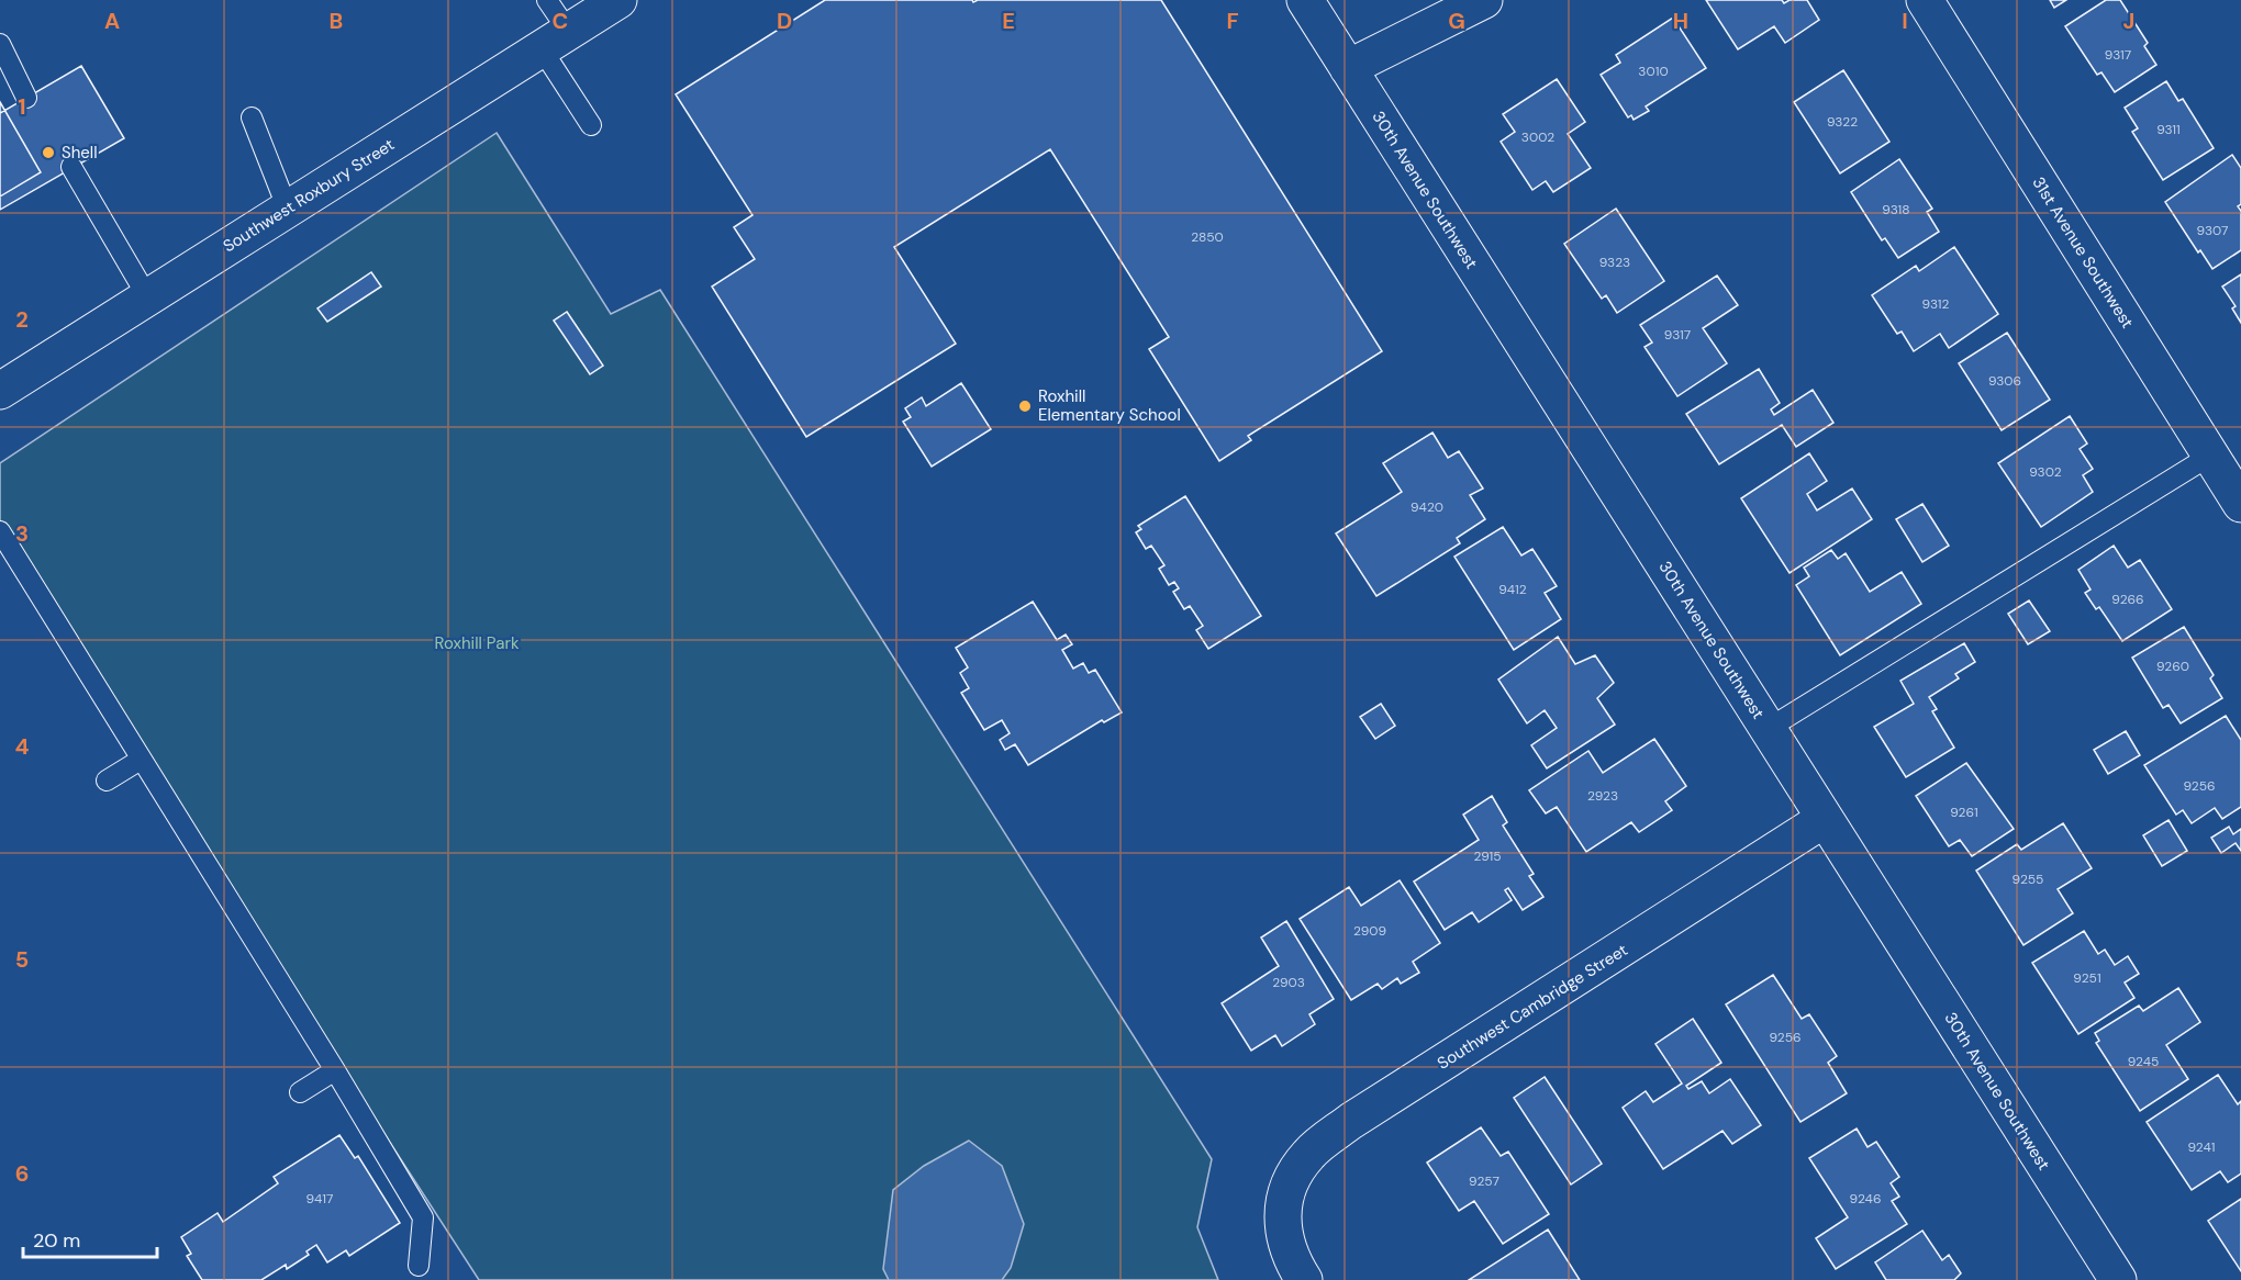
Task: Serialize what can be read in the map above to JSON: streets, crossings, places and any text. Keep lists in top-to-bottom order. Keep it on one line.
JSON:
{"streets":{"street":["30th Avenue Southwest","Southwest Roxbury Street","31st Avenue Southwest","Southwest Cambridge Street"]},"crossings":[["30th Avenue Southwest","Southwest Cambridge Street"]],"parks":["Roxhill Park"],"places":["Shell","Roxhill Elementary School"],"house_numbers":["9317","3010","9322","9311","3002","9318","9307","2850","9323","9312","9317","9306","9302","9420","9412","9266","9260","9256","2923","9261","2915","9255","2909","9251","2903","9256","9245","9241","9257","9417","9246"],"scale_bar":"20 m","grid":{"columns":["A","B","C","D","E","F","G","H","I","J"],"rows":["1","2","3","4","5","6"]}}
